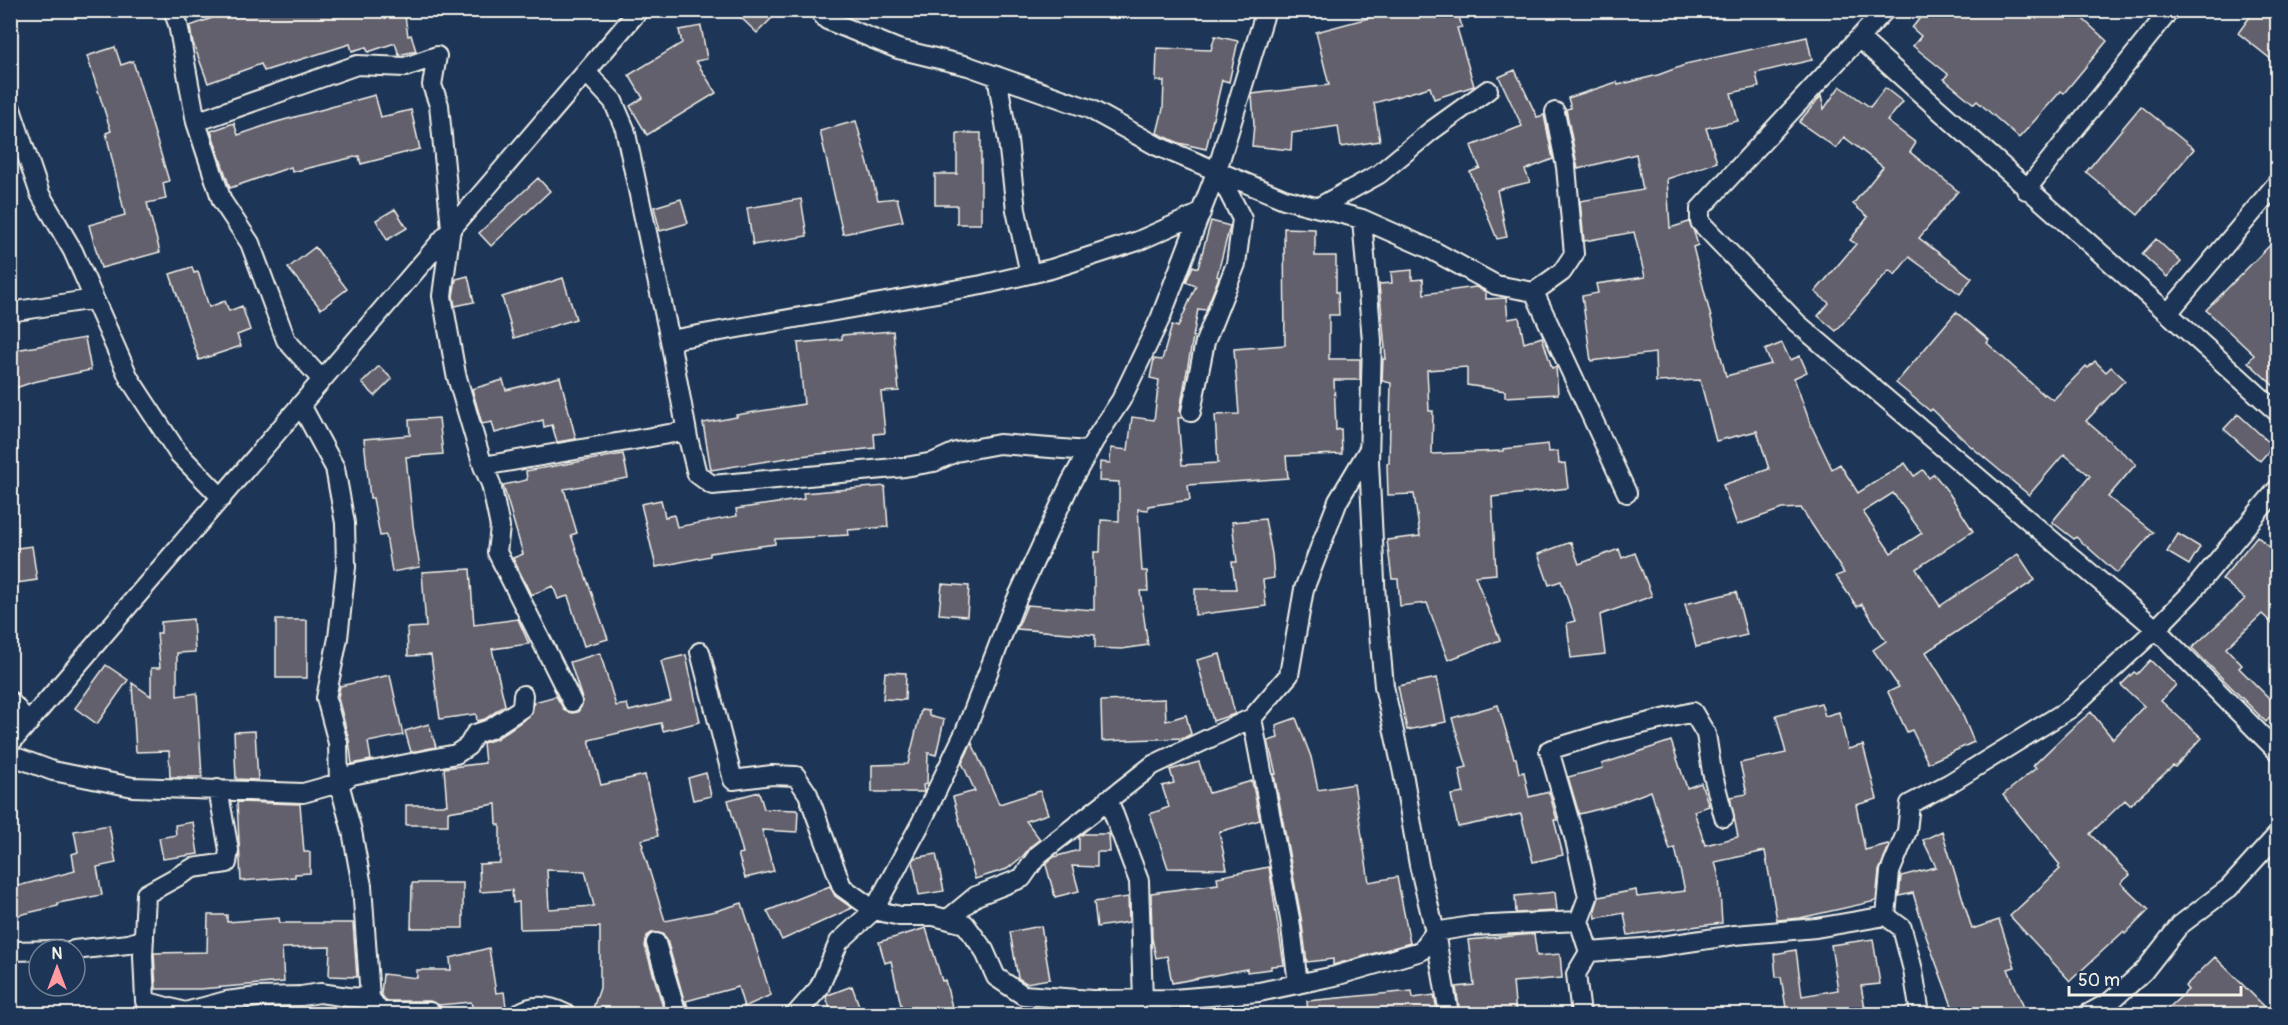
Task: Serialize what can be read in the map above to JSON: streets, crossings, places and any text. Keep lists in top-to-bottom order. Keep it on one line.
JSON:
{"scale_bar":"50 m","north":"top"}
